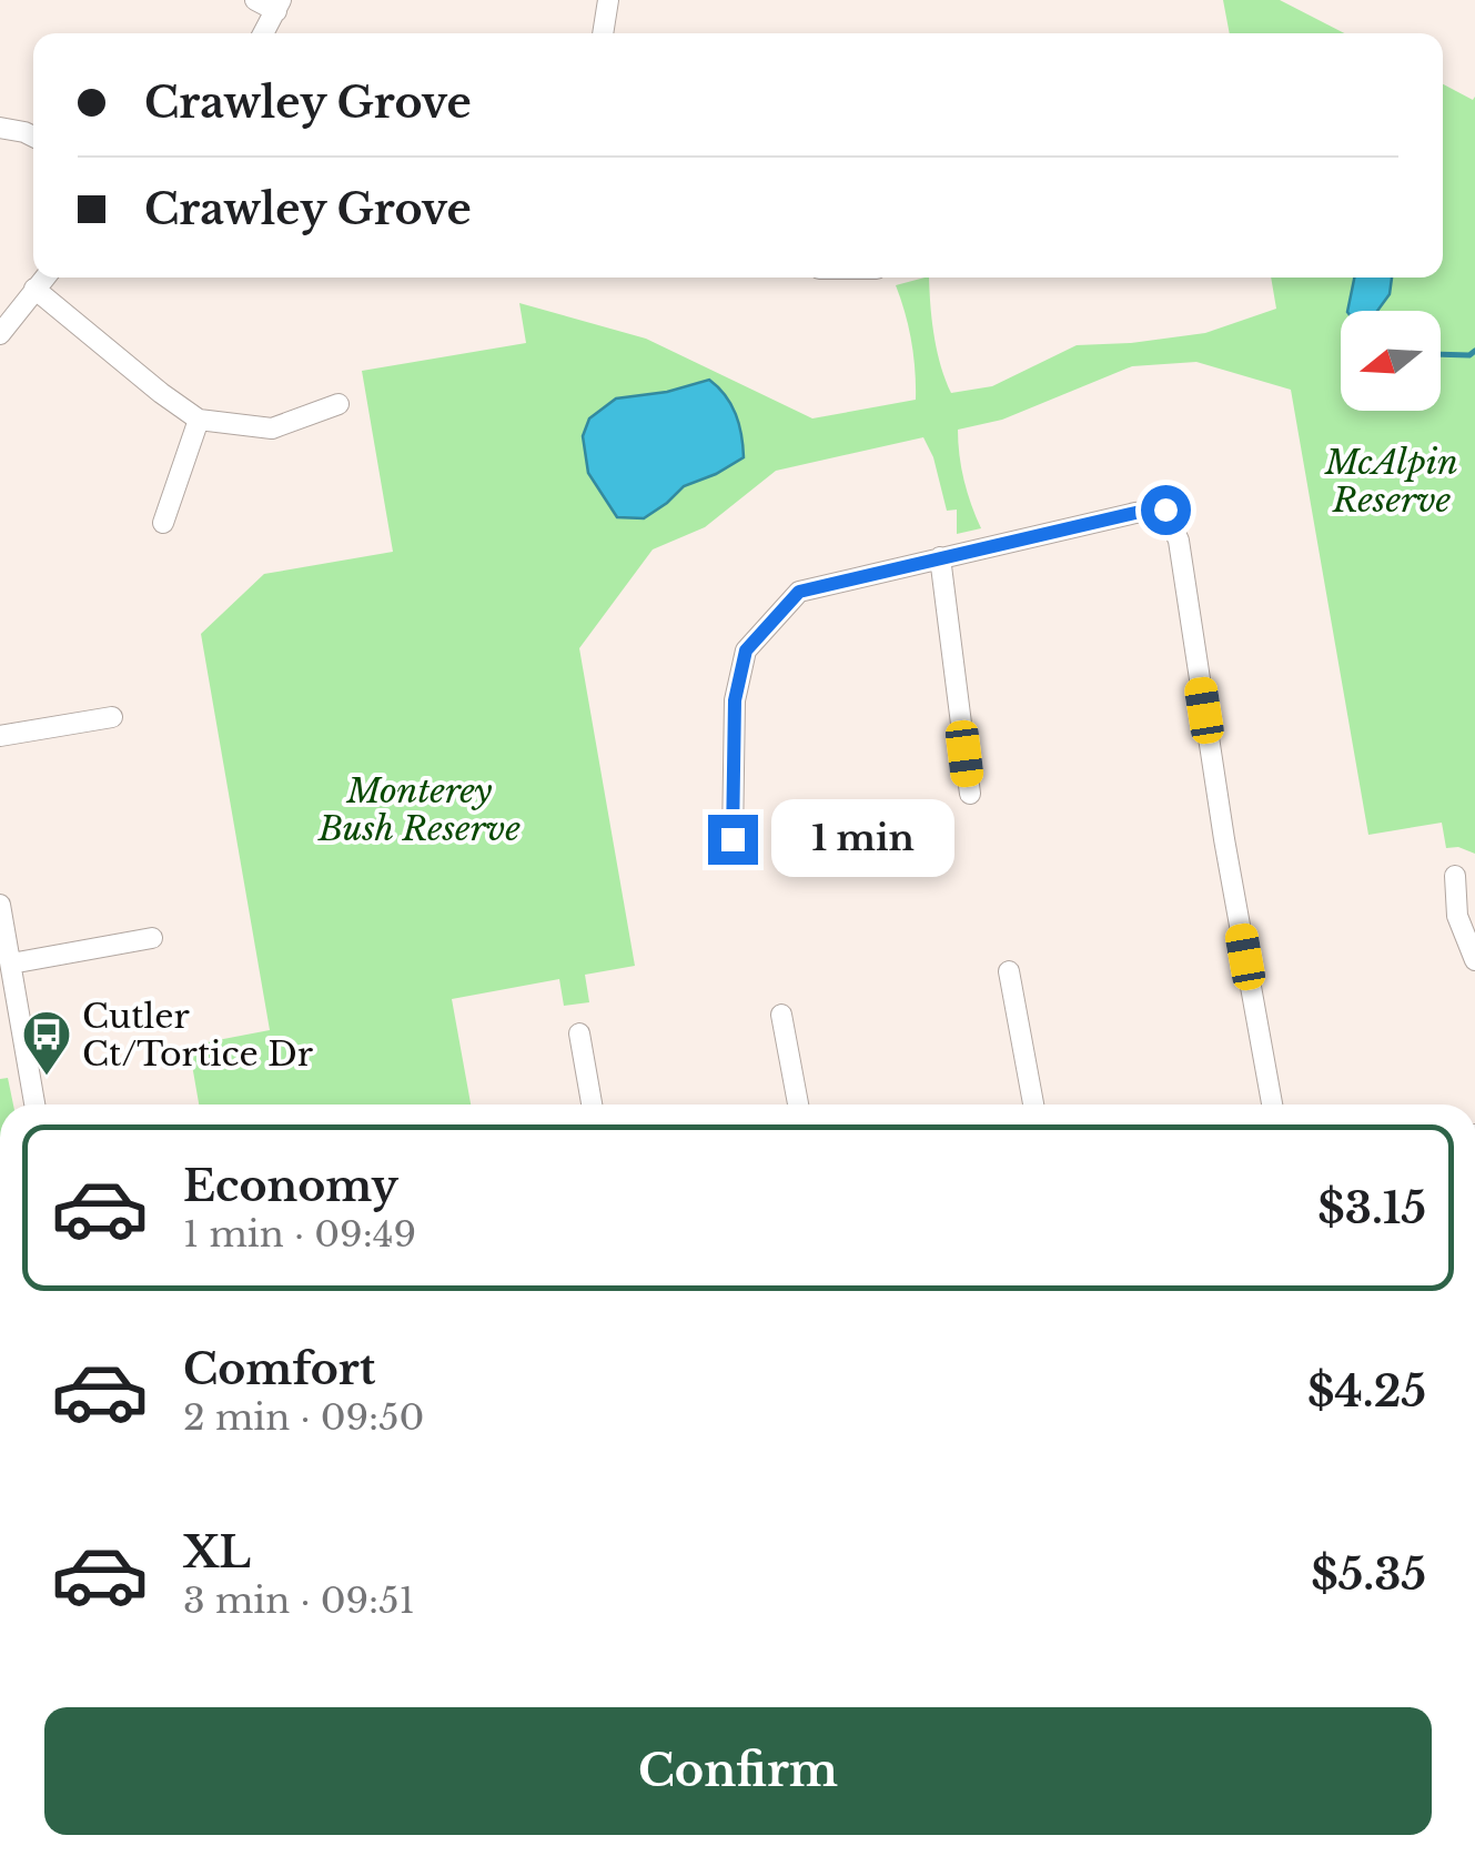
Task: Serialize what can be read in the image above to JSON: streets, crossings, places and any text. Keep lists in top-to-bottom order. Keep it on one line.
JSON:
{"parks":["McAlpin Reserve","Monterey Bush Reserve"],"places":{"bus stop":["Cutler Ct/Tortice Dr"]},"north":"left","page":{"banner":["Crawley Grove","Crawley Grove"],"bubble":"1 min","list":[{"name":"Economy","note":"1 min · 09:49","value":"$3.15"},{"name":"Comfort","note":"2 min · 09:50","value":"$4.25"},{"name":"XL","note":"3 min · 09:51","value":"$5.35"}],"buttons":"Confirm"}}
